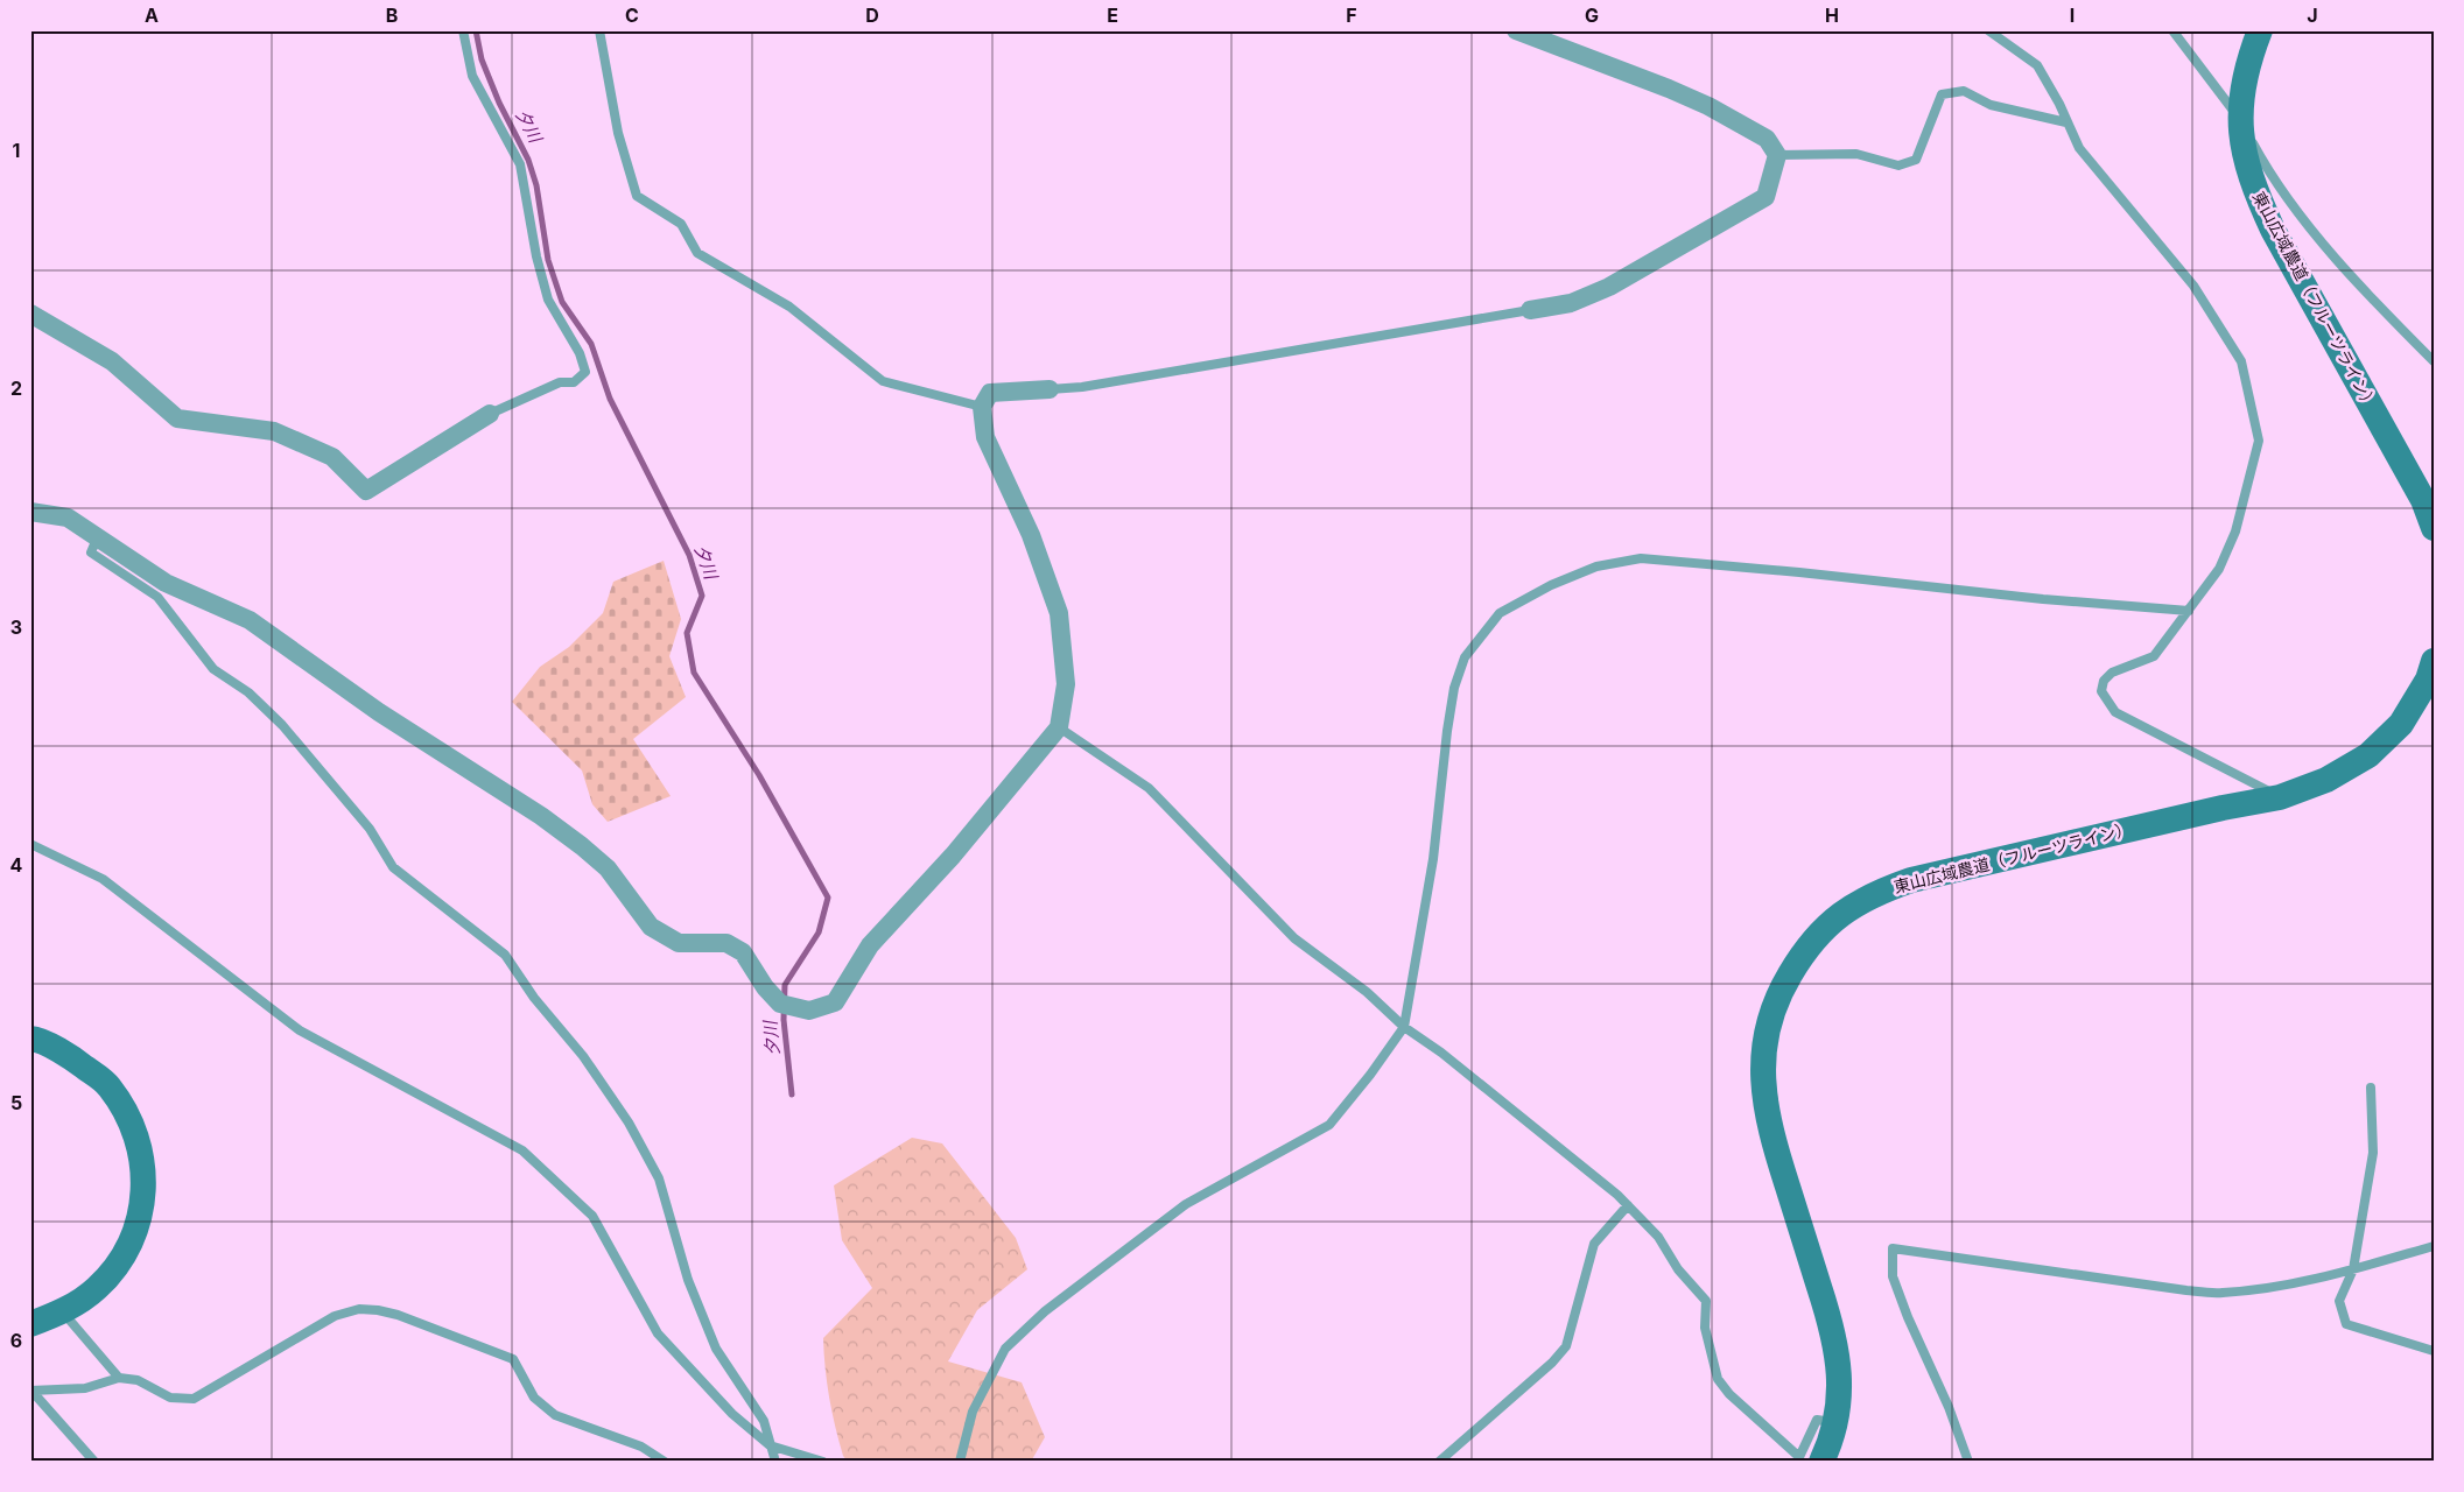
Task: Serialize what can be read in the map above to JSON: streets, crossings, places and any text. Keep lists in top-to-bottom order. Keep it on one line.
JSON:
{"streets":{"street":["東山広域農道（フルーツライン）"]},"water":["夕川"],"grid":{"columns":["A","B","C","D","E","F","G","H","I","J"],"rows":["1","2","3","4","5","6"]}}
